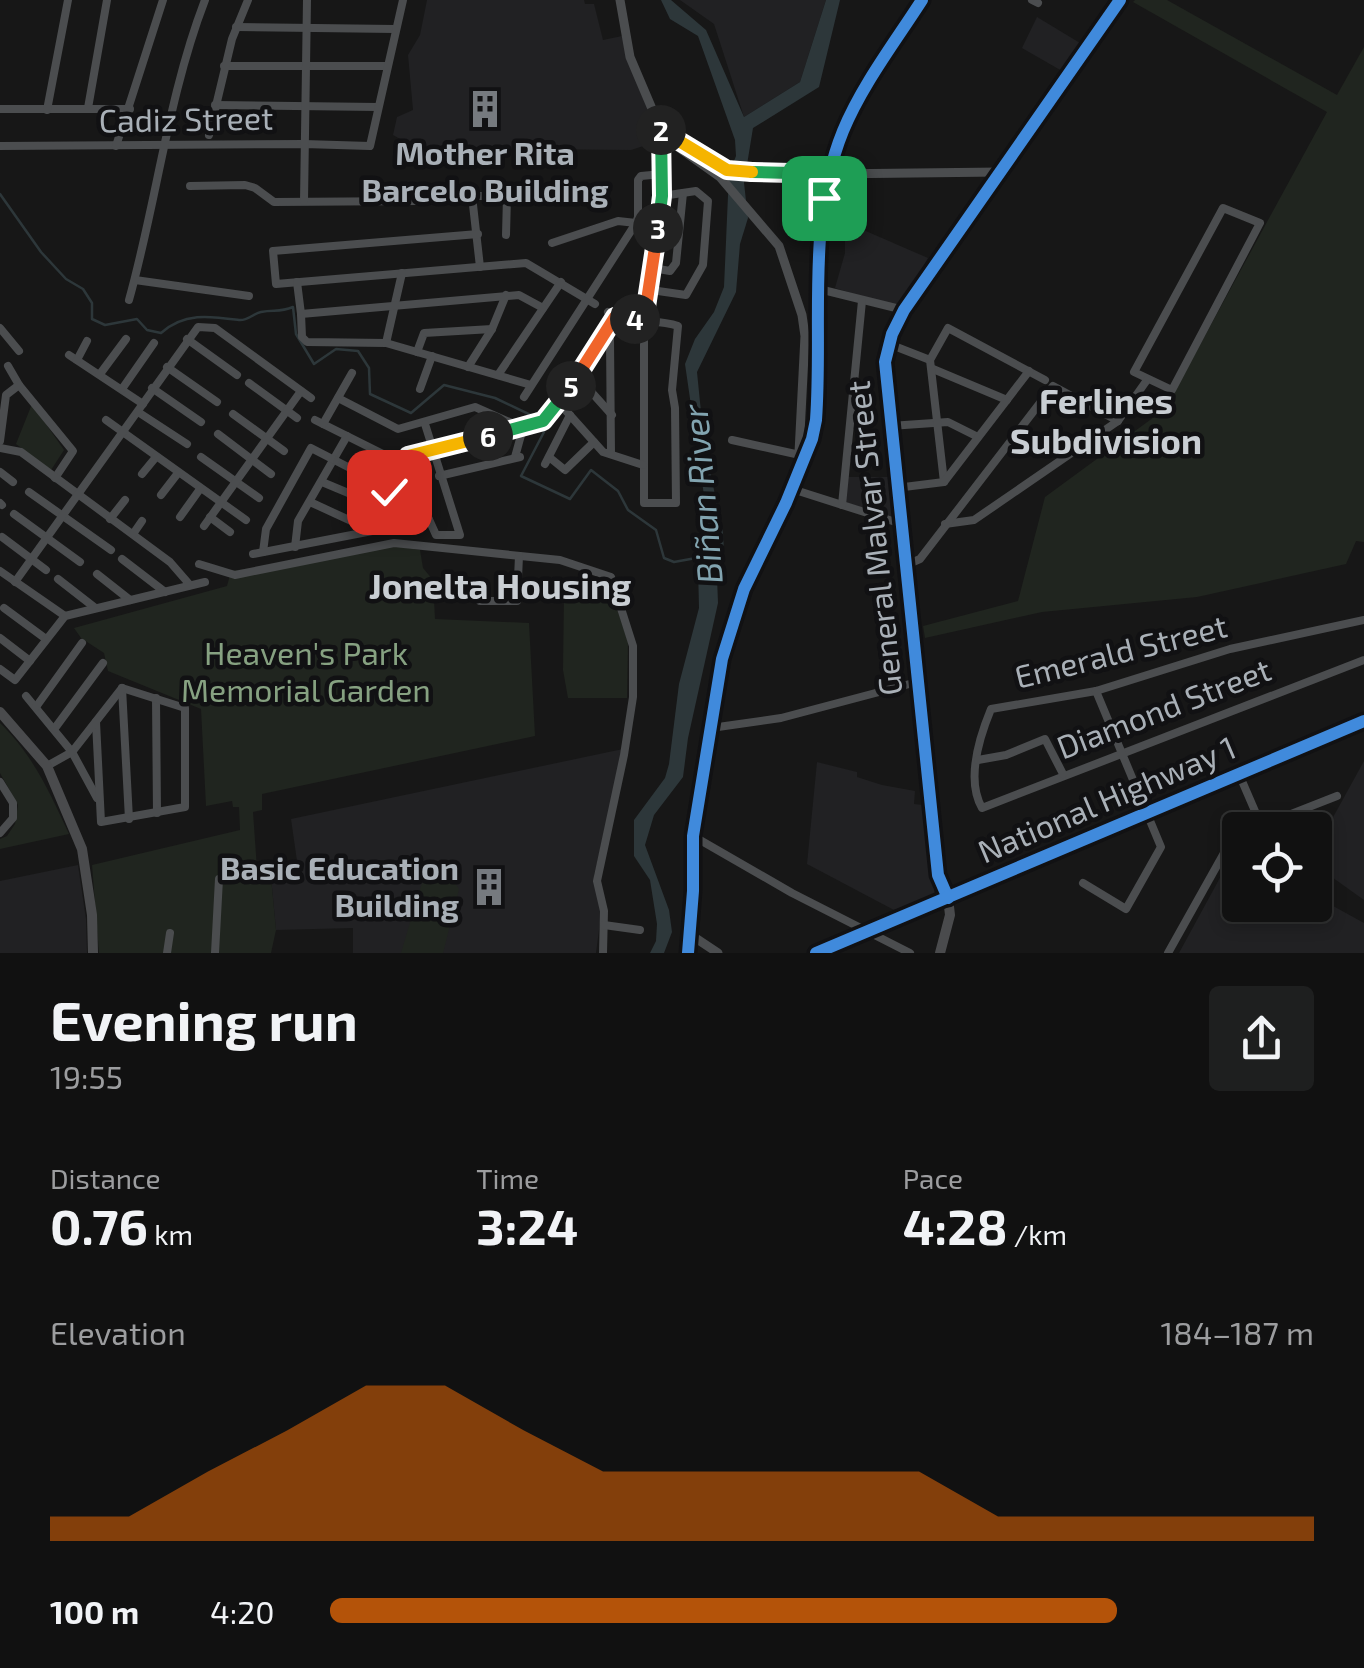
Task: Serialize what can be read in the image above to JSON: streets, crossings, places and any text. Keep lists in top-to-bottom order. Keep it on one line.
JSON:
{"streets":{"highway":["General Malvar Street","National Highway 1"],"street":["Cadiz Street","Emerald Street","Diamond Street"]},"crossings":[["General Malvar Street","National Highway 1"],["Emerald Street","Diamond Street"]],"districts":["Ferlines Subdivision","Jonelta Housing"],"water":["Biñan River"],"parks":["Heaven's Park Memorial Garden"],"places":{"building":["Mother Rita Barcelo Building","Basic Education Building"]},"page":{"pins":["2","3","4","5","6"],"heading":["Evening run","19:55"],"stats":[["Distance","0.76 km"],["Time","3:24"],["Pace","4:28 /km"]],"chart":["Elevation","184–187 m"],"list":[{"name":"100 m","note":"4:20"}]}}
